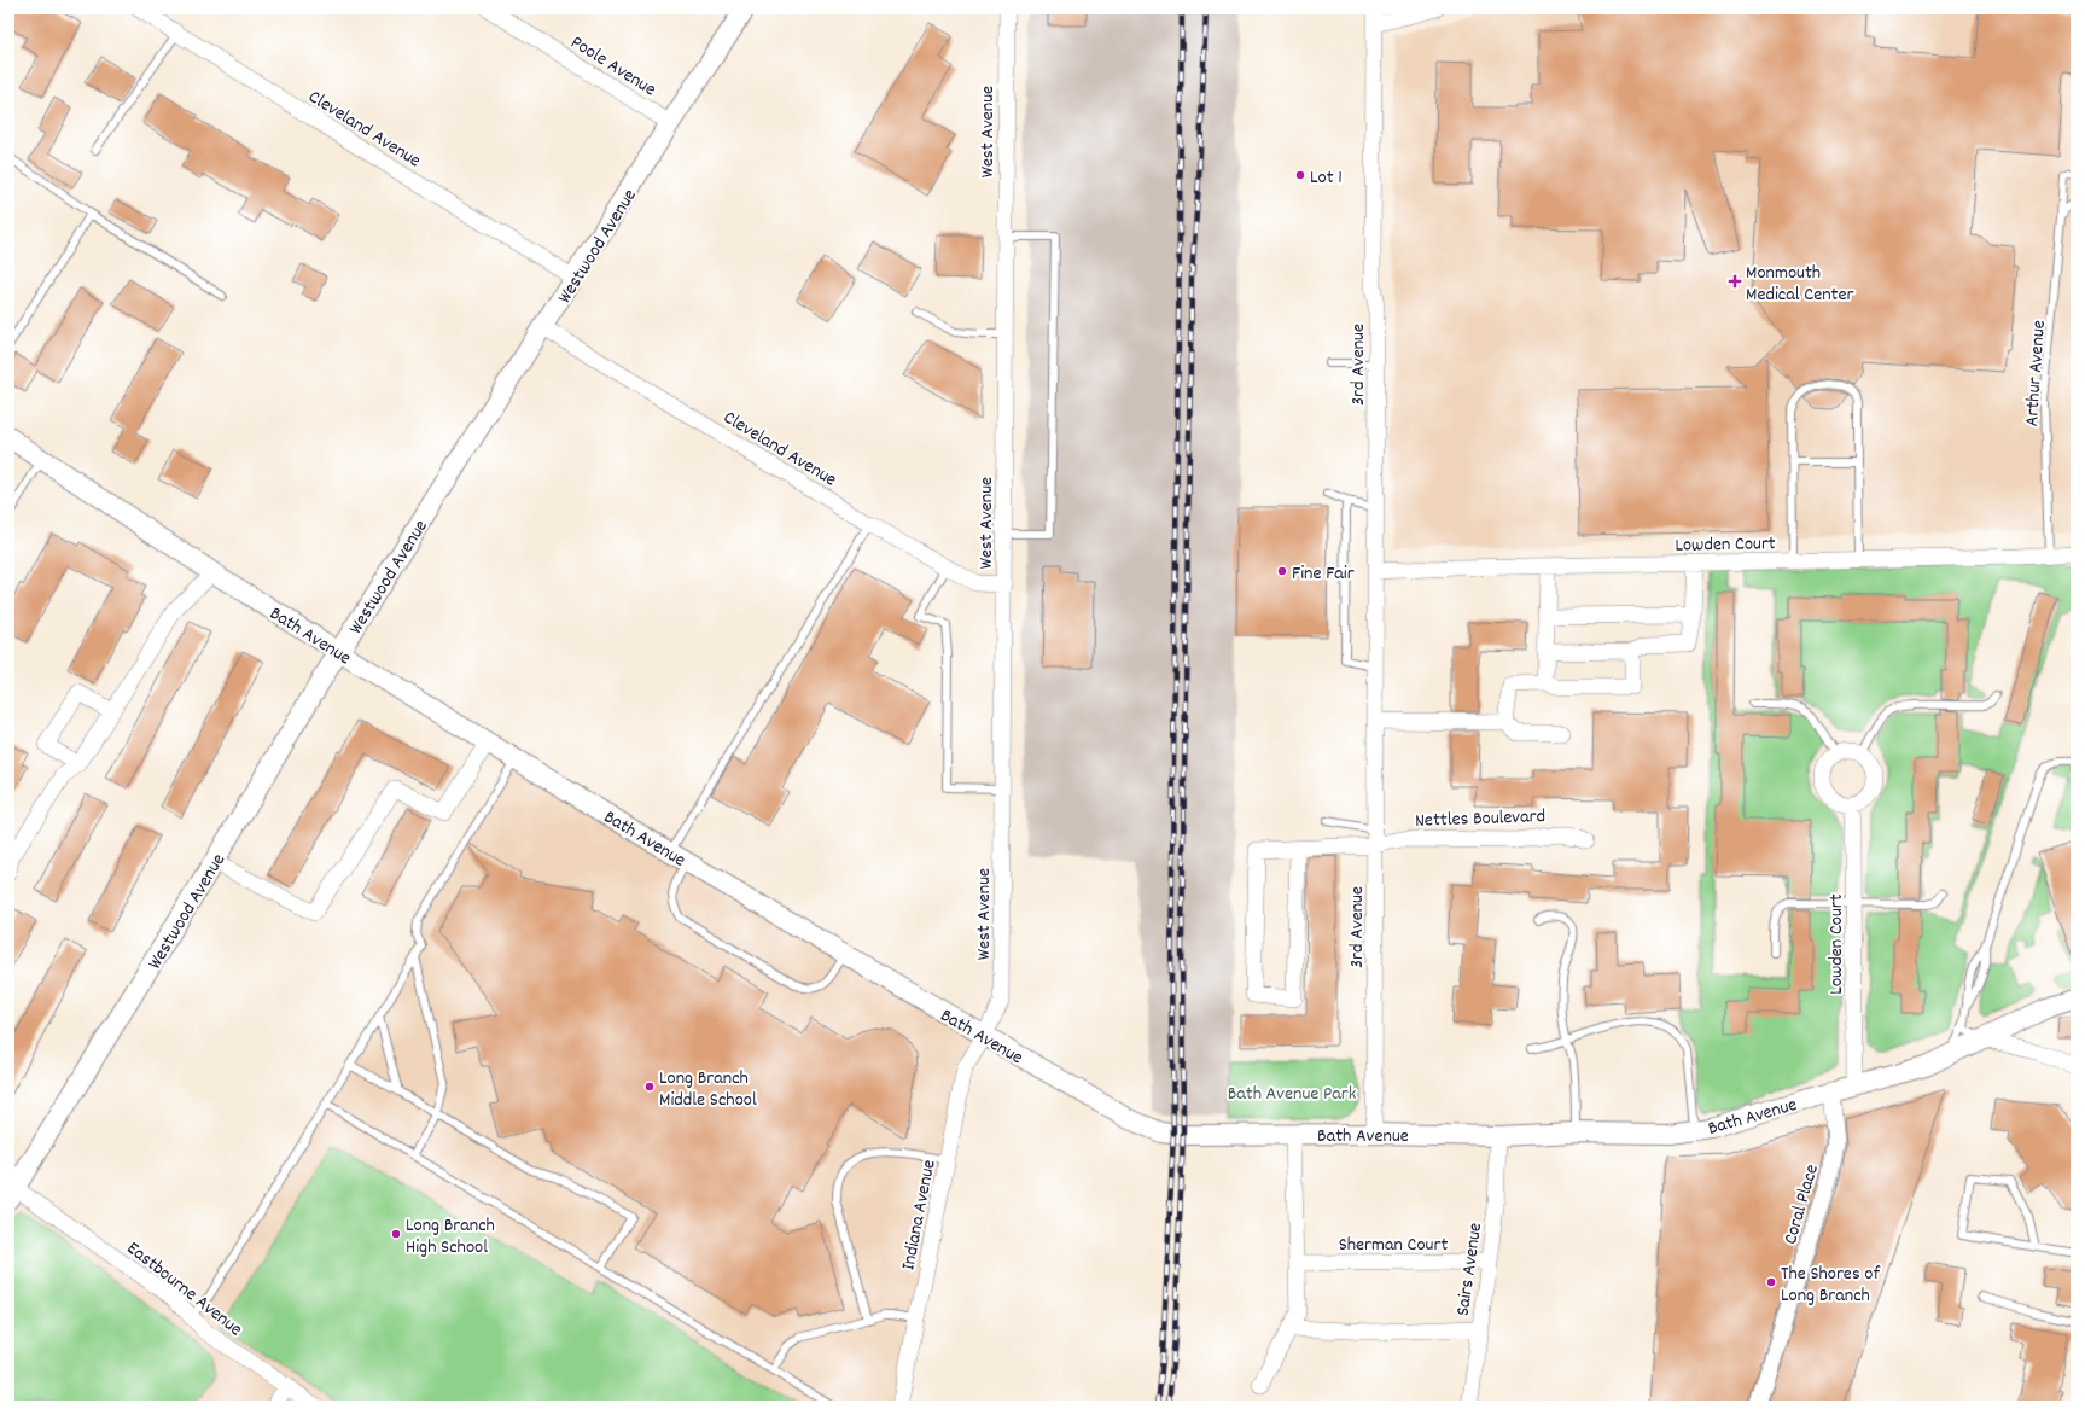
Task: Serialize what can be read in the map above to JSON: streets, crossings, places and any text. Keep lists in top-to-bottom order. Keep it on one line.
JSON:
{"streets":{"street":["Poole Avenue","Cleveland Avenue","West Avenue","Westwood Avenue","3rd Avenue","Lowden Court","Bath Avenue","Nettles Boulevard","Coral Place","Indiana Avenue","Sherman Court","Sairs Avenue","Eastbourne Avenue"],"lane":["Arthur Avenue"]},"crossings":[["Poole Avenue","Westwood Avenue"],["Cleveland Avenue","West Avenue"],["Cleveland Avenue","Westwood Avenue"],["West Avenue","Bath Avenue"],["West Avenue","Indiana Avenue"],["Westwood Avenue","Bath Avenue"],["Westwood Avenue","Eastbourne Avenue"],["3rd Avenue","Lowden Court"],["3rd Avenue","Bath Avenue"],["3rd Avenue","Nettles Boulevard"],["Arthur Avenue","Lowden Court"],["Lowden Court","Bath Avenue"],["Bath Avenue","Coral Place"],["Bath Avenue","Indiana Avenue"],["Bath Avenue","Sairs Avenue"],["Sherman Court","Sairs Avenue"]],"parks":["Bath Avenue Park"],"places":{"other":["Lot 1","Fine Fair","Long Branch Middle School","Long Branch High School","The Shores of Long Branch"],"health":["Monmouth Medical Center"]}}
